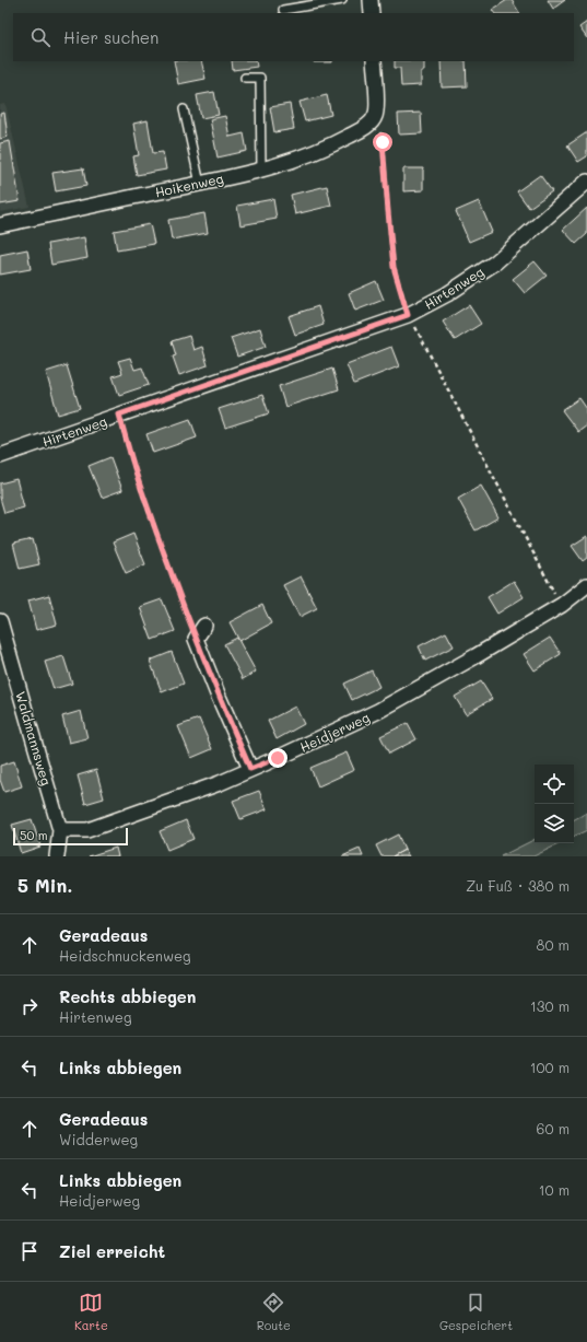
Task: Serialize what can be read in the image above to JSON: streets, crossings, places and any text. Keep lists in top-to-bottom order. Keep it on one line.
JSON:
{"streets":{"street":["Hoikenweg","Hirtenweg","Heidjerweg","Waldmannsweg"]},"crossings":[["Heidjerweg","Waldmannsweg"]],"scale_bar":"50 m","page":{"search":"Hier suchen","scale":"50 m","heading":["5 Min.","Zu Fuß · 380 m"],"list":[["Geradeaus","Heidschnuckenweg","80 m"],["Rechts abbiegen","Hirtenweg","130 m"],["Links abbiegen","100 m"],["Geradeaus","Widderweg","60 m"],["Links abbiegen","Heidjerweg","10 m"],"Ziel erreicht"],"nav":["Karte","Route","Gespeichert"]}}
